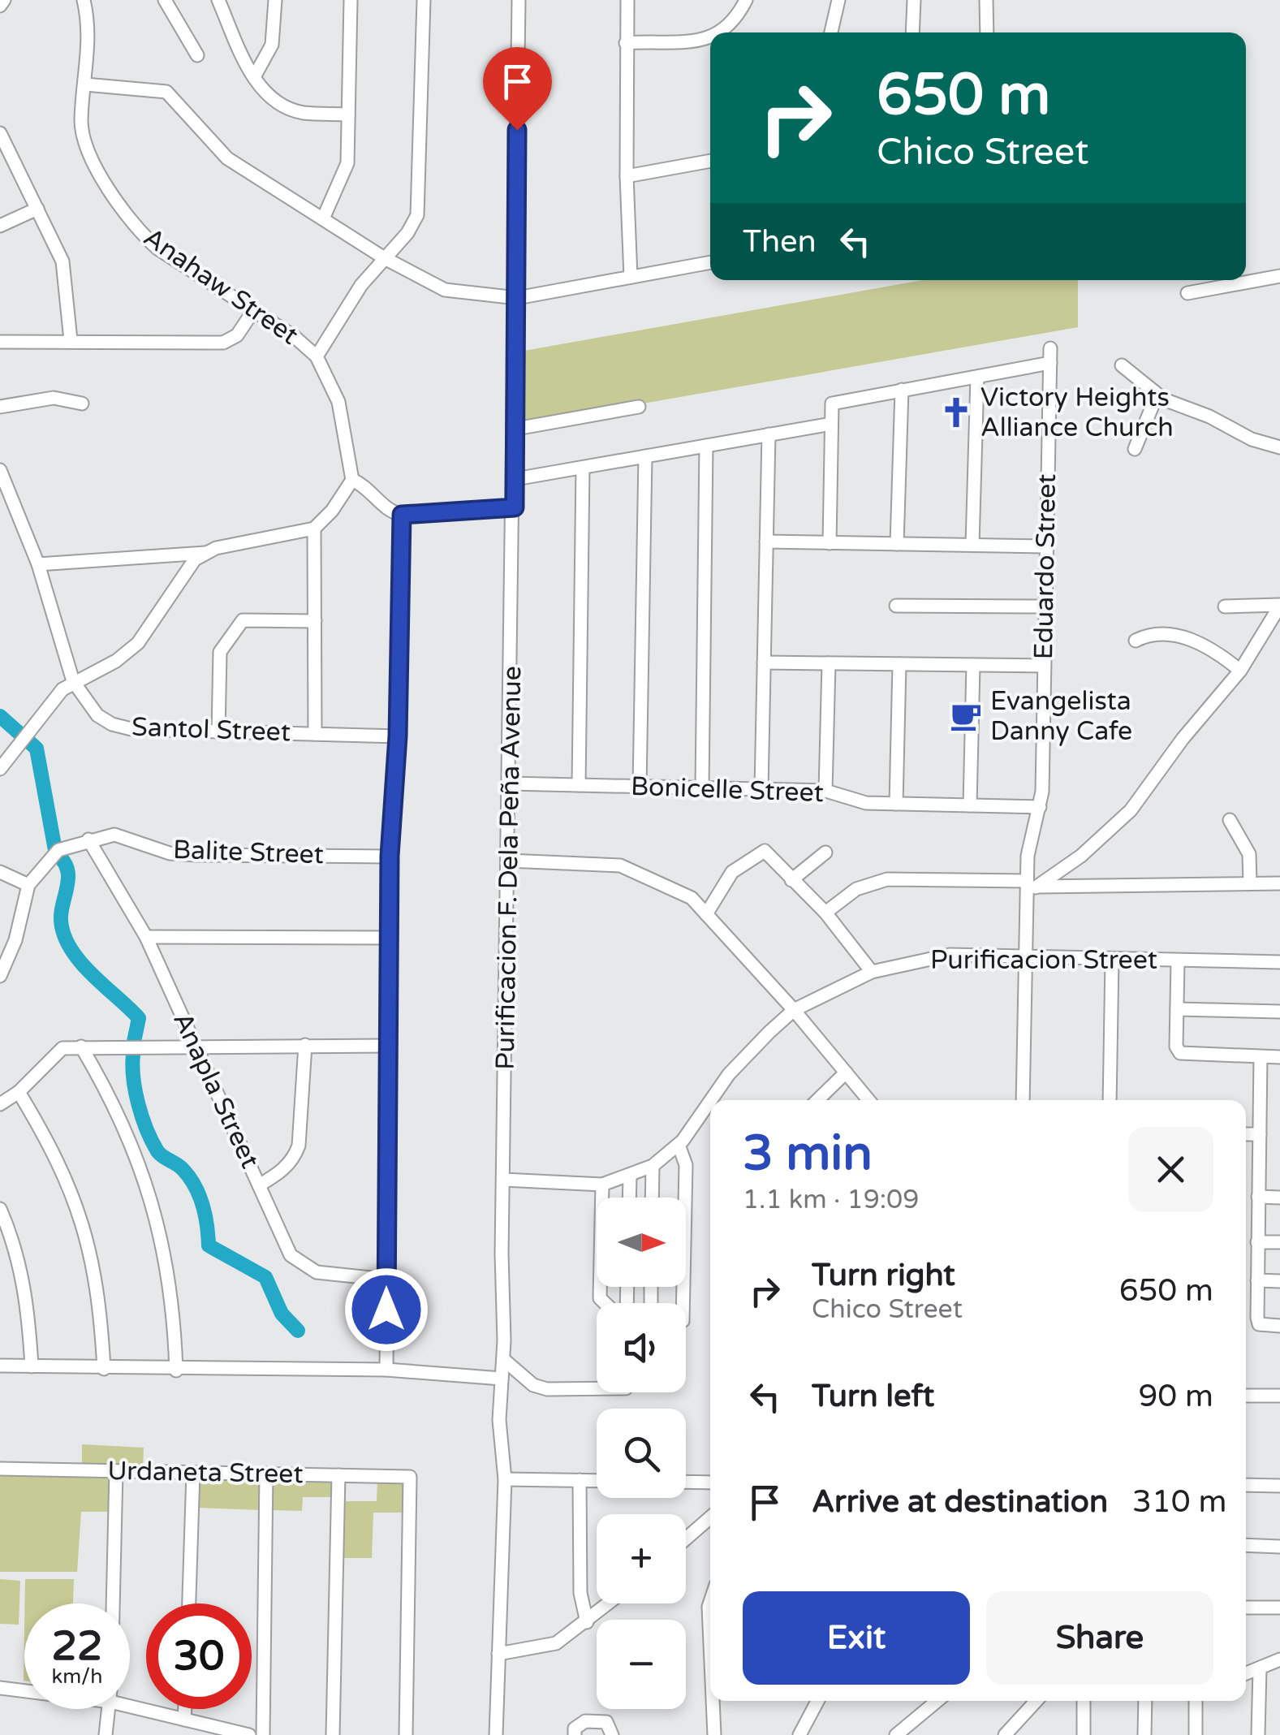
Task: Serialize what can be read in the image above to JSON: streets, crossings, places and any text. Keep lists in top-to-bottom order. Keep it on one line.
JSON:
{"streets":{"street":["Anahaw Street","Eduardo Street","Santol Street","Bonicelle Street","Balite Street","Purificacion F. Dela Peña Avenue","Purificacion Street","Anapla Street","Urdaneta Street"]},"crossings":[["Eduardo Street","Bonicelle Street"],["Eduardo Street","Purificacion Street"],["Bonicelle Street","Purificacion F. Dela Peña Avenue"],["Balite Street","Anapla Street"],["Purificacion F. Dela Peña Avenue","Purificacion Street"]],"places":{"church":["Victory Heights Alliance Church"],"cafe":["Evangelista Danny Cafe"]},"north":"right","page":{"turn":["650 m","Chico Street"],"then":"Then","heading":["3 min","1.1 km · 19:09"],"map_buttons":["+","−"],"list":[{"name":"Turn right","note":"Chico Street","value":"650 m"},{"name":"Turn left","value":"90 m"},{"name":"Arrive at destination","value":"310 m"}],"buttons":["Exit","Share"],"speed":"22 km/h","limit":"30"}}
